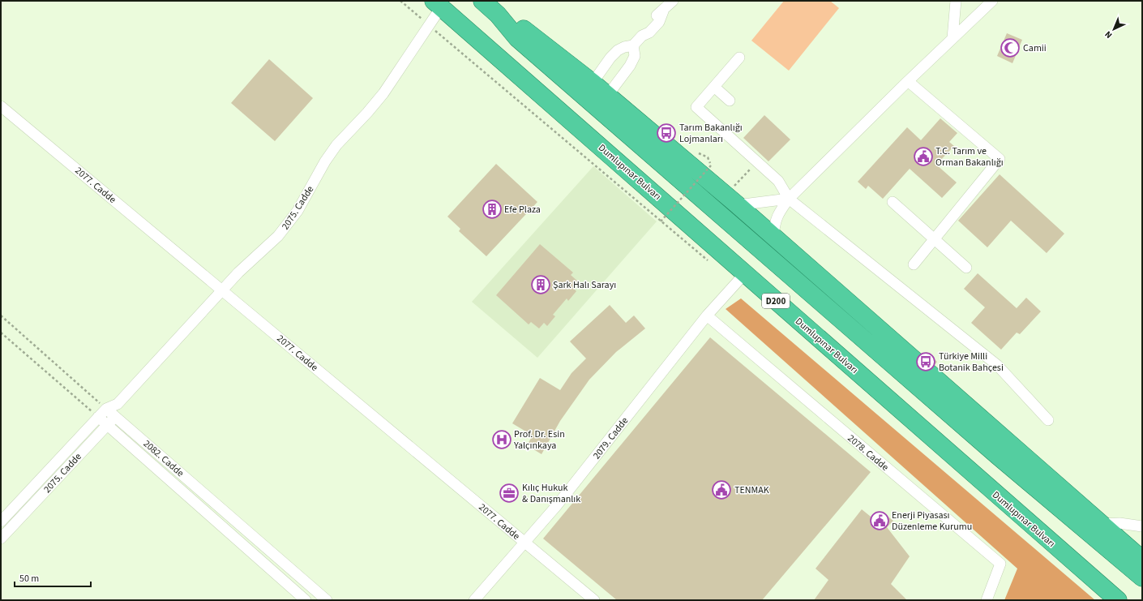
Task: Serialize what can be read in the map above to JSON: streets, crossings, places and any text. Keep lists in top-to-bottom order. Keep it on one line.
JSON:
{"streets":{"highway":["Dumlupınar Bulvarı","D200"],"street":["2077. Cadde","2075. Cadde","2079. Cadde","2078. Cadde","2082. Cadde"]},"crossings":[["Dumlupınar Bulvarı","2075. Cadde"],["Dumlupınar Bulvarı","2079. Cadde"],["2077. Cadde","2075. Cadde"],["2077. Cadde","2079. Cadde"],["2075. Cadde","2082. Cadde"],["2079. Cadde","2078. Cadde"]],"places":{"mosque":["Camii"],"bus stop":["Tarım Bakanlığı Lojmanları","Türkiye Milli Botanik Bahçesi"],"public building":["T.C. Tarım ve Orman Bakanlığı","TENMAK","Enerji Piyasası Düzenleme Kurumu"],"building":["Efe Plaza","Şark Halı Sarayı"],"hospital":["Prof. Dr. Esin Yalçınkaya"],"office":["Kılıç Hukuk & Danışmanlık"]},"scale_bar":"50 m","north":"bottom left"}
